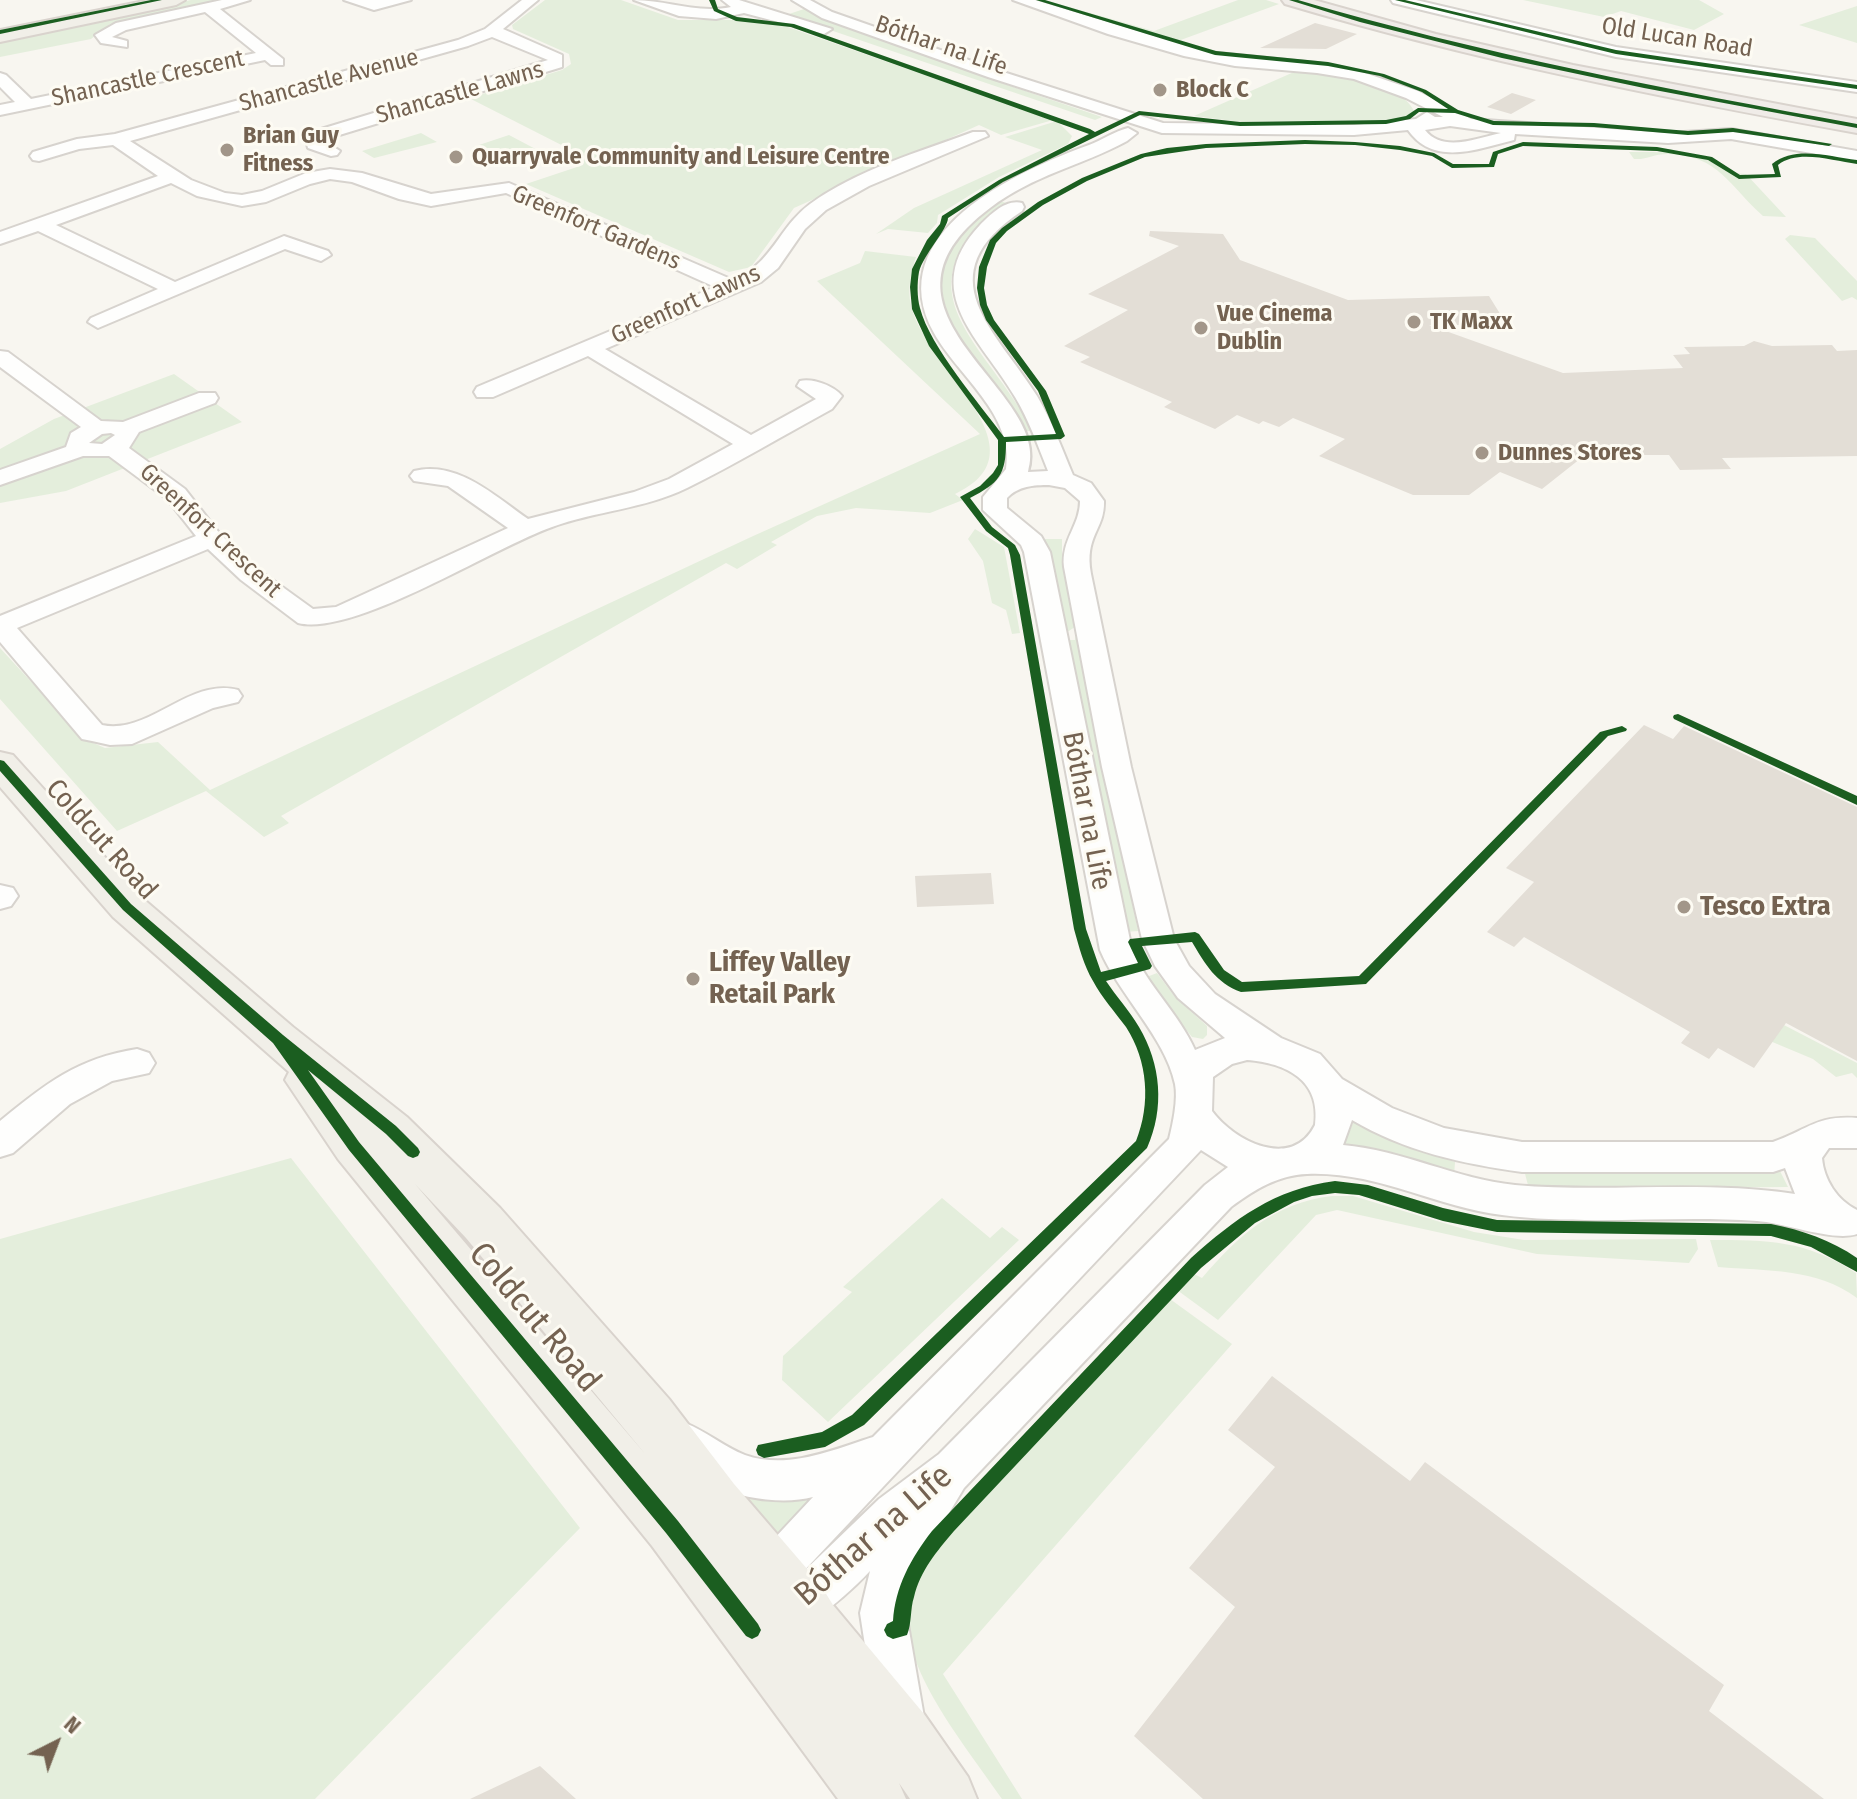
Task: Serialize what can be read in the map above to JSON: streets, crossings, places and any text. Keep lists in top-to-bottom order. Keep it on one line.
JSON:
{"streets":{"main road":["Coldcut Road"],"street":["Old Lucan Road","Bóthar na Life","Shancastle Crescent","Shancastle Avenue","Shancastle Lawns","Greenfort Gardens","Greenfort Lawns","Greenfort Crescent"]},"crossings":[["Bóthar na Life","Coldcut Road"],["Shancastle Avenue","Shancastle Lawns"],["Greenfort Gardens","Greenfort Lawns"],["Greenfort Lawns","Greenfort Crescent"]],"places":["Block C","Brian Guy Fitness","Quarryvale Community and Leisure Centre","TK Maxx","Vue Cinema Dublin","Dunnes Stores","Tesco Extra","Liffey Valley Retail Park"],"north":"top right"}
